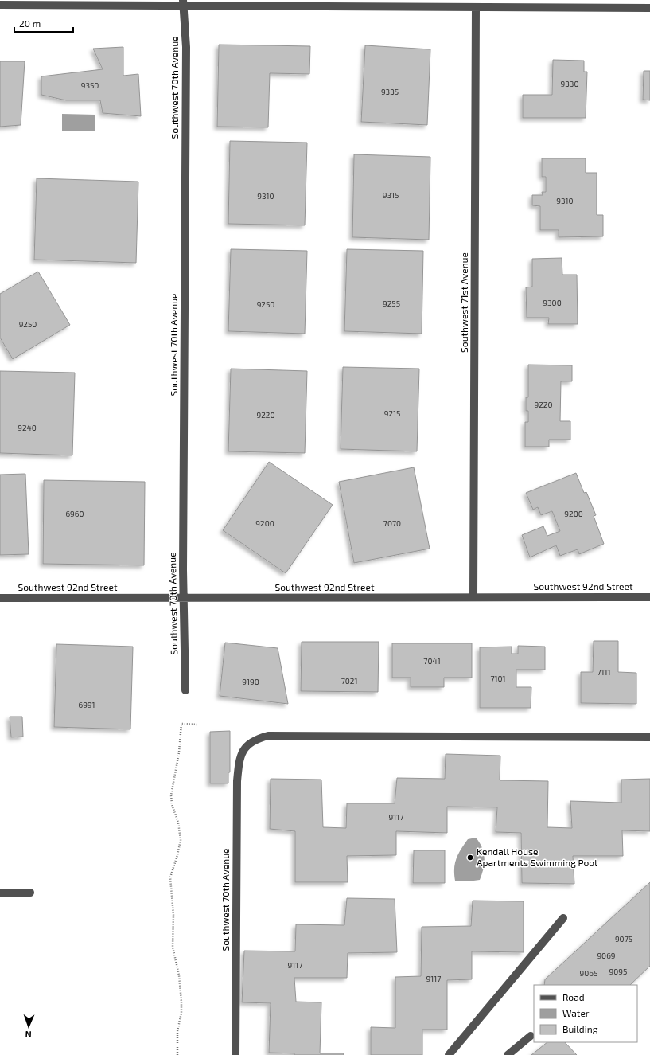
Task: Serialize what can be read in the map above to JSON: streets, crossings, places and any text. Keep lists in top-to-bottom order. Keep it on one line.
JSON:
{"streets":{"street":["Southwest 70th Avenue","Southwest 71st Avenue","Southwest 92nd Street"]},"crossings":[["Southwest 70th Avenue","Southwest 92nd Street"],["Southwest 71st Avenue","Southwest 92nd Street"]],"places":["Kendall House Apartments Swimming Pool"],"house_numbers":["9330","9350","9335","9315","9310","9310","9300","9255","9250","9250","9220","9215","9220","9240","6960","9200","9200","7070","7041","7111","7101","7021","9190","6991","9117","9075","9069","9117","9095","9065","9117"],"legend":["Road","Water","Building"],"scale_bar":"20 m","north":"bottom"}
